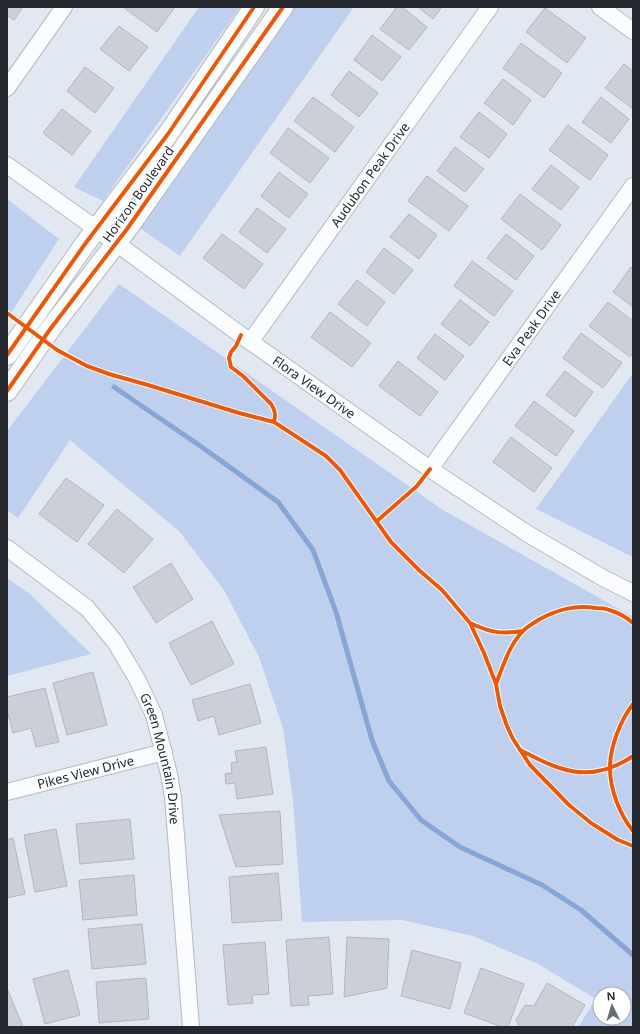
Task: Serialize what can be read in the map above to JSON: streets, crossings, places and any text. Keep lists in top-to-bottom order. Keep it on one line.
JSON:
{"streets":{"street":["Audubon Peak Drive","Horizon Boulevard","Eva Peak Drive","Flora View Drive","Green Mountain Drive","Pikes View Drive"]},"crossings":[["Audubon Peak Drive","Flora View Drive"],["Horizon Boulevard","Flora View Drive"],["Eva Peak Drive","Flora View Drive"],["Green Mountain Drive","Pikes View Drive"]],"north":"top"}
